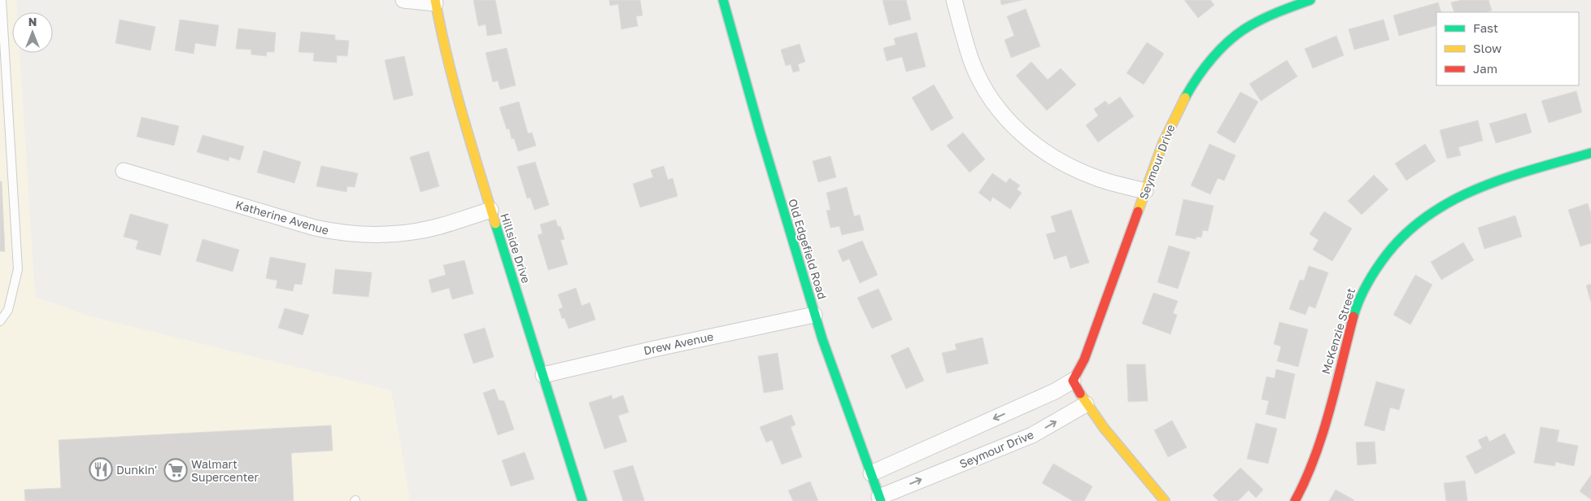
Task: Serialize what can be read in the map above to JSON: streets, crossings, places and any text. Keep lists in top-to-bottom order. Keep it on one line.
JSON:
{"streets":{"street":["Seymour Drive","Katherine Avenue","Hillside Drive","Old Edgefield Road","McKenzie Street","Drew Avenue"]},"crossings":[["Seymour Drive","Old Edgefield Road"],["Katherine Avenue","Hillside Drive"],["Hillside Drive","Drew Avenue"],["Old Edgefield Road","Drew Avenue"]],"places":{"restaurant":["Dunkin'"],"supermarket":["Walmart Supercenter"]},"legend":["Fast","Slow","Jam"],"north":"top"}
